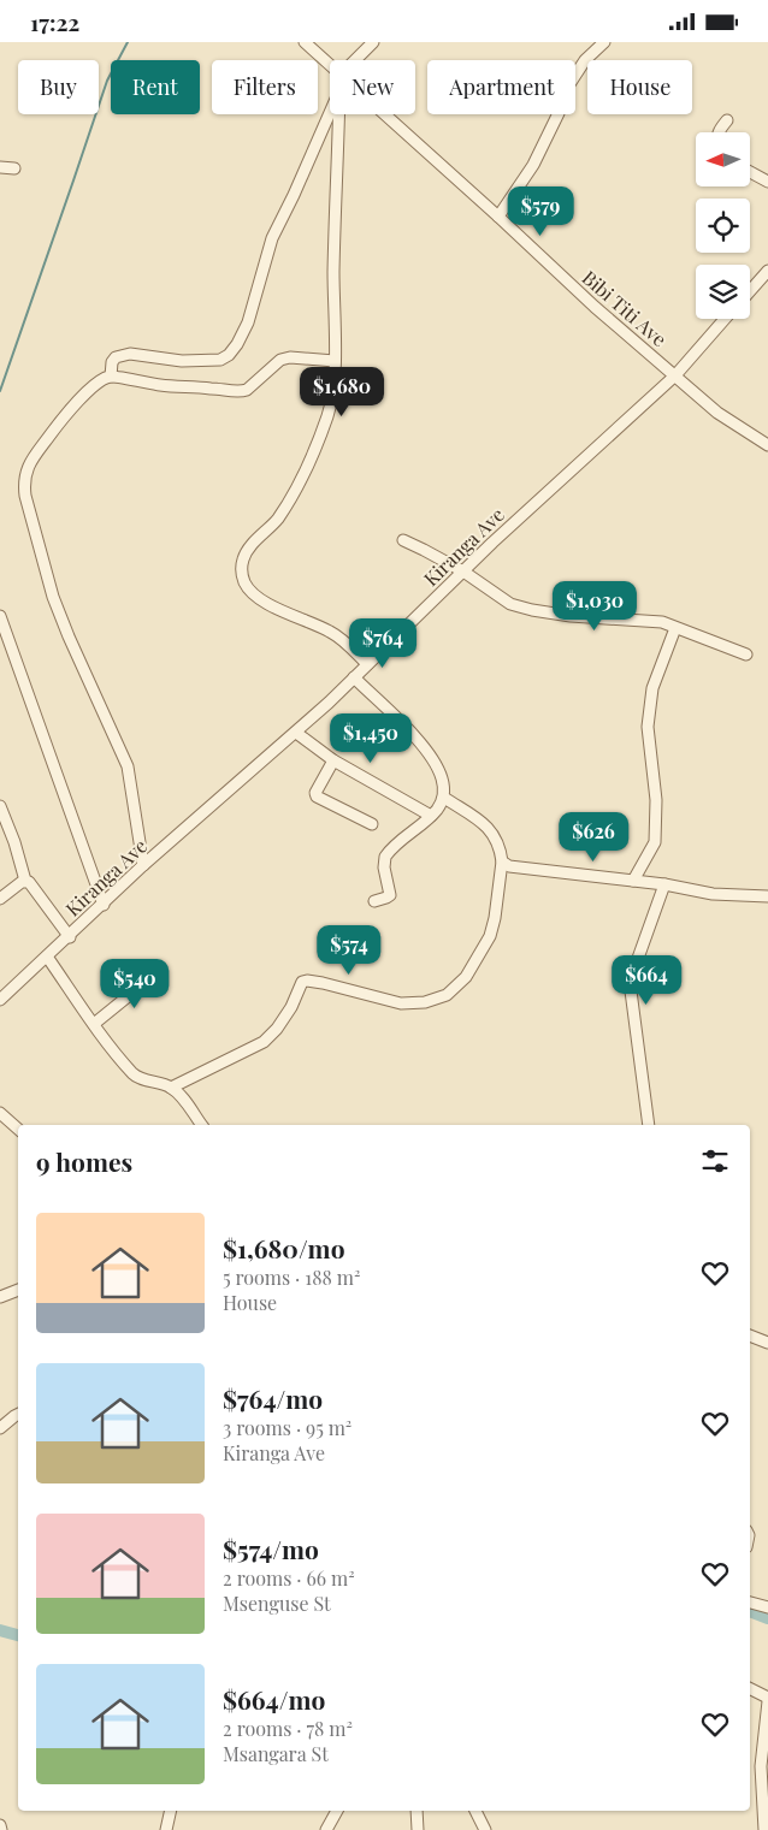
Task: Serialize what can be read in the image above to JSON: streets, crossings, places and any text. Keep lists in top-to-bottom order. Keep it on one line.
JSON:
{"streets":{"street":["Bibi Titi Ave","Kiranga Ave"]},"crossings":[["Bibi Titi Ave","Kiranga Ave"]],"north":"left","page":{"status":"17:22","chip":["Buy","Rent","Filters","New","Apartment","House"],"price":["$579","$1,680","$1,030","$764","$1,450","$626","$574","$664","$540"],"heading":"9 homes","list":[{"name":"$1,680/mo","note":"5 rooms · 188 m² · House"},{"name":"$764/mo","note":"3 rooms · 95 m² · Kiranga Ave"},{"name":"$574/mo","note":"2 rooms · 66 m² · Msenguse St"},{"name":"$664/mo","note":"2 rooms · 78 m² · Msangara St"}]}}
